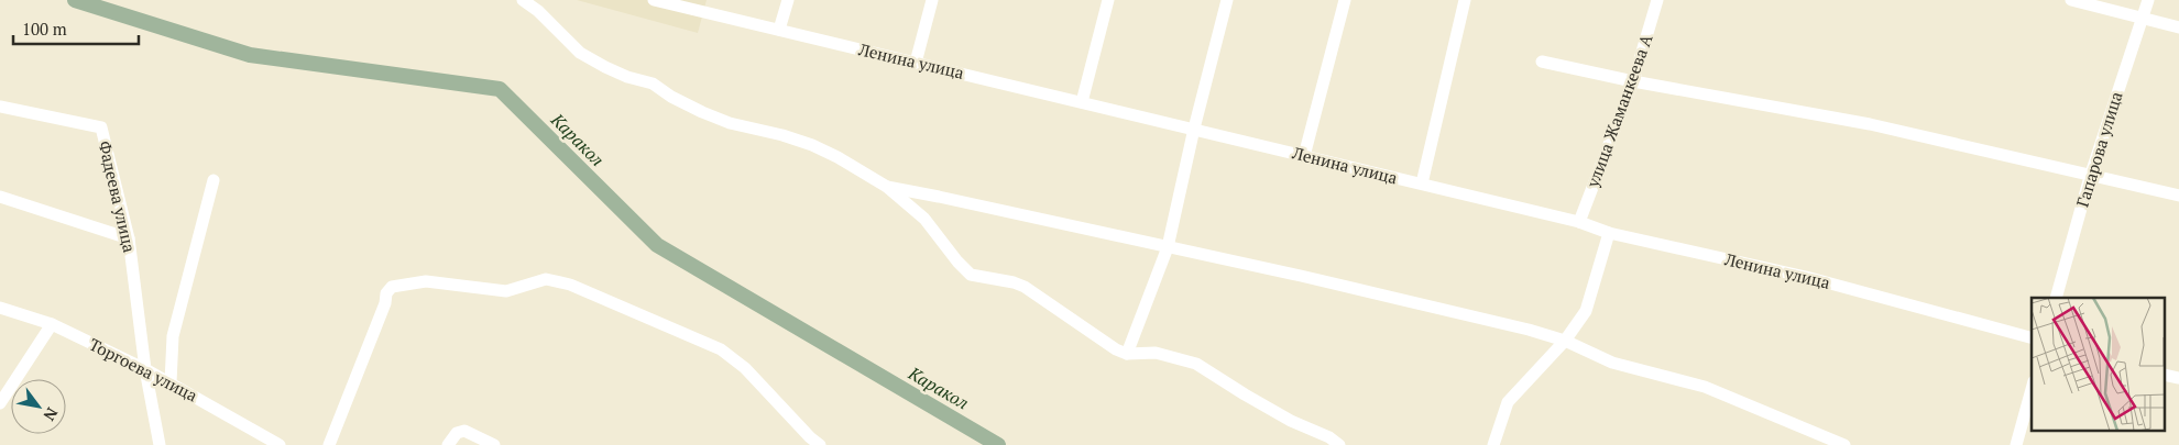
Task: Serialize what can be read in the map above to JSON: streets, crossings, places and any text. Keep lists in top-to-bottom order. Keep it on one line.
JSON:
{"streets":{"street":["Ленина улица","улица Жаманкеева А","Гапарова улица","Фадеева улица","Торгоева улица"]},"crossings":[["Ленина улица","улица Жаманкеева А"],["Фадеева улица","Торгоева улица"]],"water":["Каракол"],"scale_bar":"100 m","north":"bottom right"}
